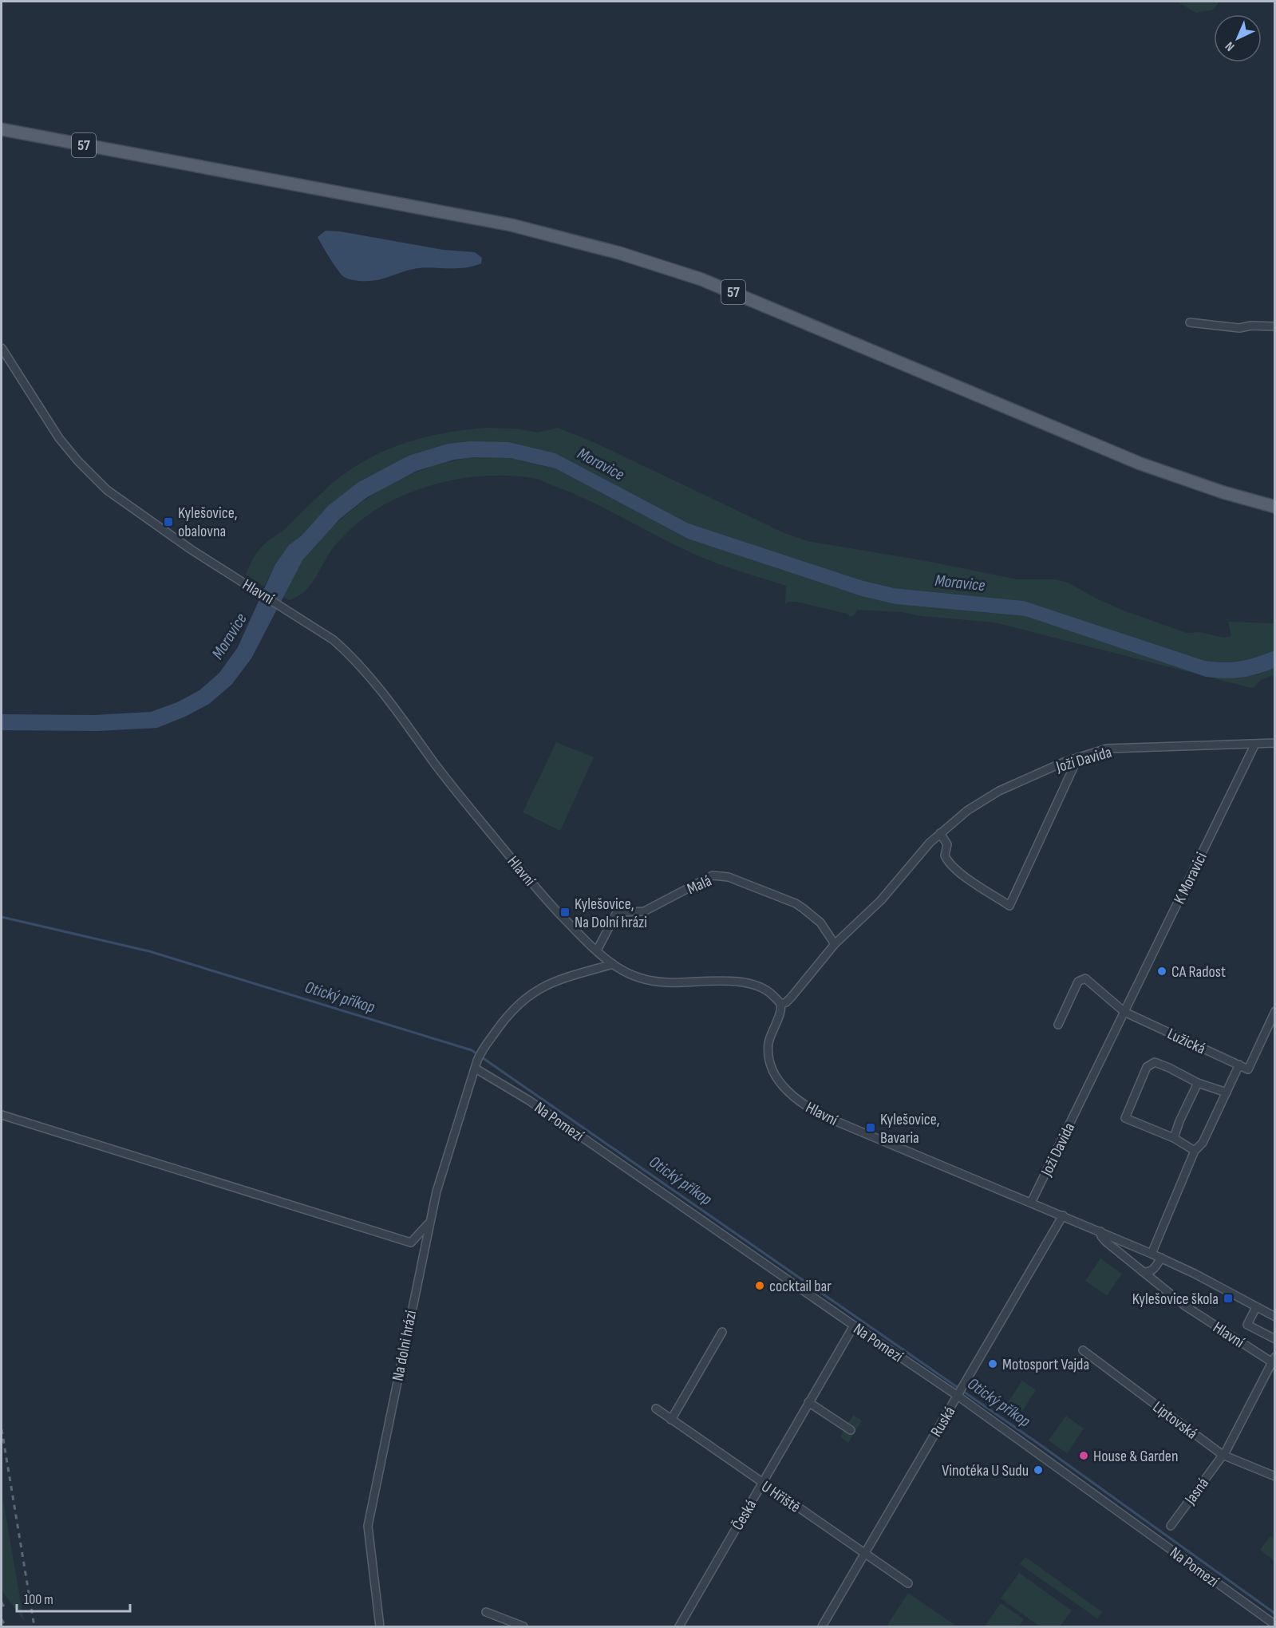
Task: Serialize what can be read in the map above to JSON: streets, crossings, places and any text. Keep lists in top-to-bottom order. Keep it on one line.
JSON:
{"streets":{"main road":["57"],"street":["Hlavní","Joži Davida","K Moravici","Malá","Lužická","Na Pomezí","Na dolni hrázi","Liptovská","Ruská","Jasná","U Hřiště","Česká"]},"crossings":[["Hlavní","Joži Davida"],["Hlavní","Malá"],["Hlavní","Na dolni hrázi"],["Hlavní","Liptovská"],["Hlavní","Ruská"],["Hlavní","Jasná"],["Joži Davida","K Moravici"],["Joži Davida","Malá"],["Joži Davida","Lužická"],["K Moravici","Lužická"],["Na Pomezí","Na dolni hrázi"],["Na Pomezí","Ruská"],["Na Pomezí","Česká"],["Liptovská","Jasná"],["Ruská","U Hřiště"],["U Hřiště","Česká"]],"water":["Moravice","Otický příkop"],"places":{"transit":["Kylešovice, obalovna","Kylešovice, Na Dolní hrázi","Kylešovice, Bavaria","Kylešovice škola"],"other":["CA Radost","cocktail bar","Motosport Vajda","House & Garden","Vinotéka U Sudu"]},"scale_bar":"100 m","north":"bottom left"}
